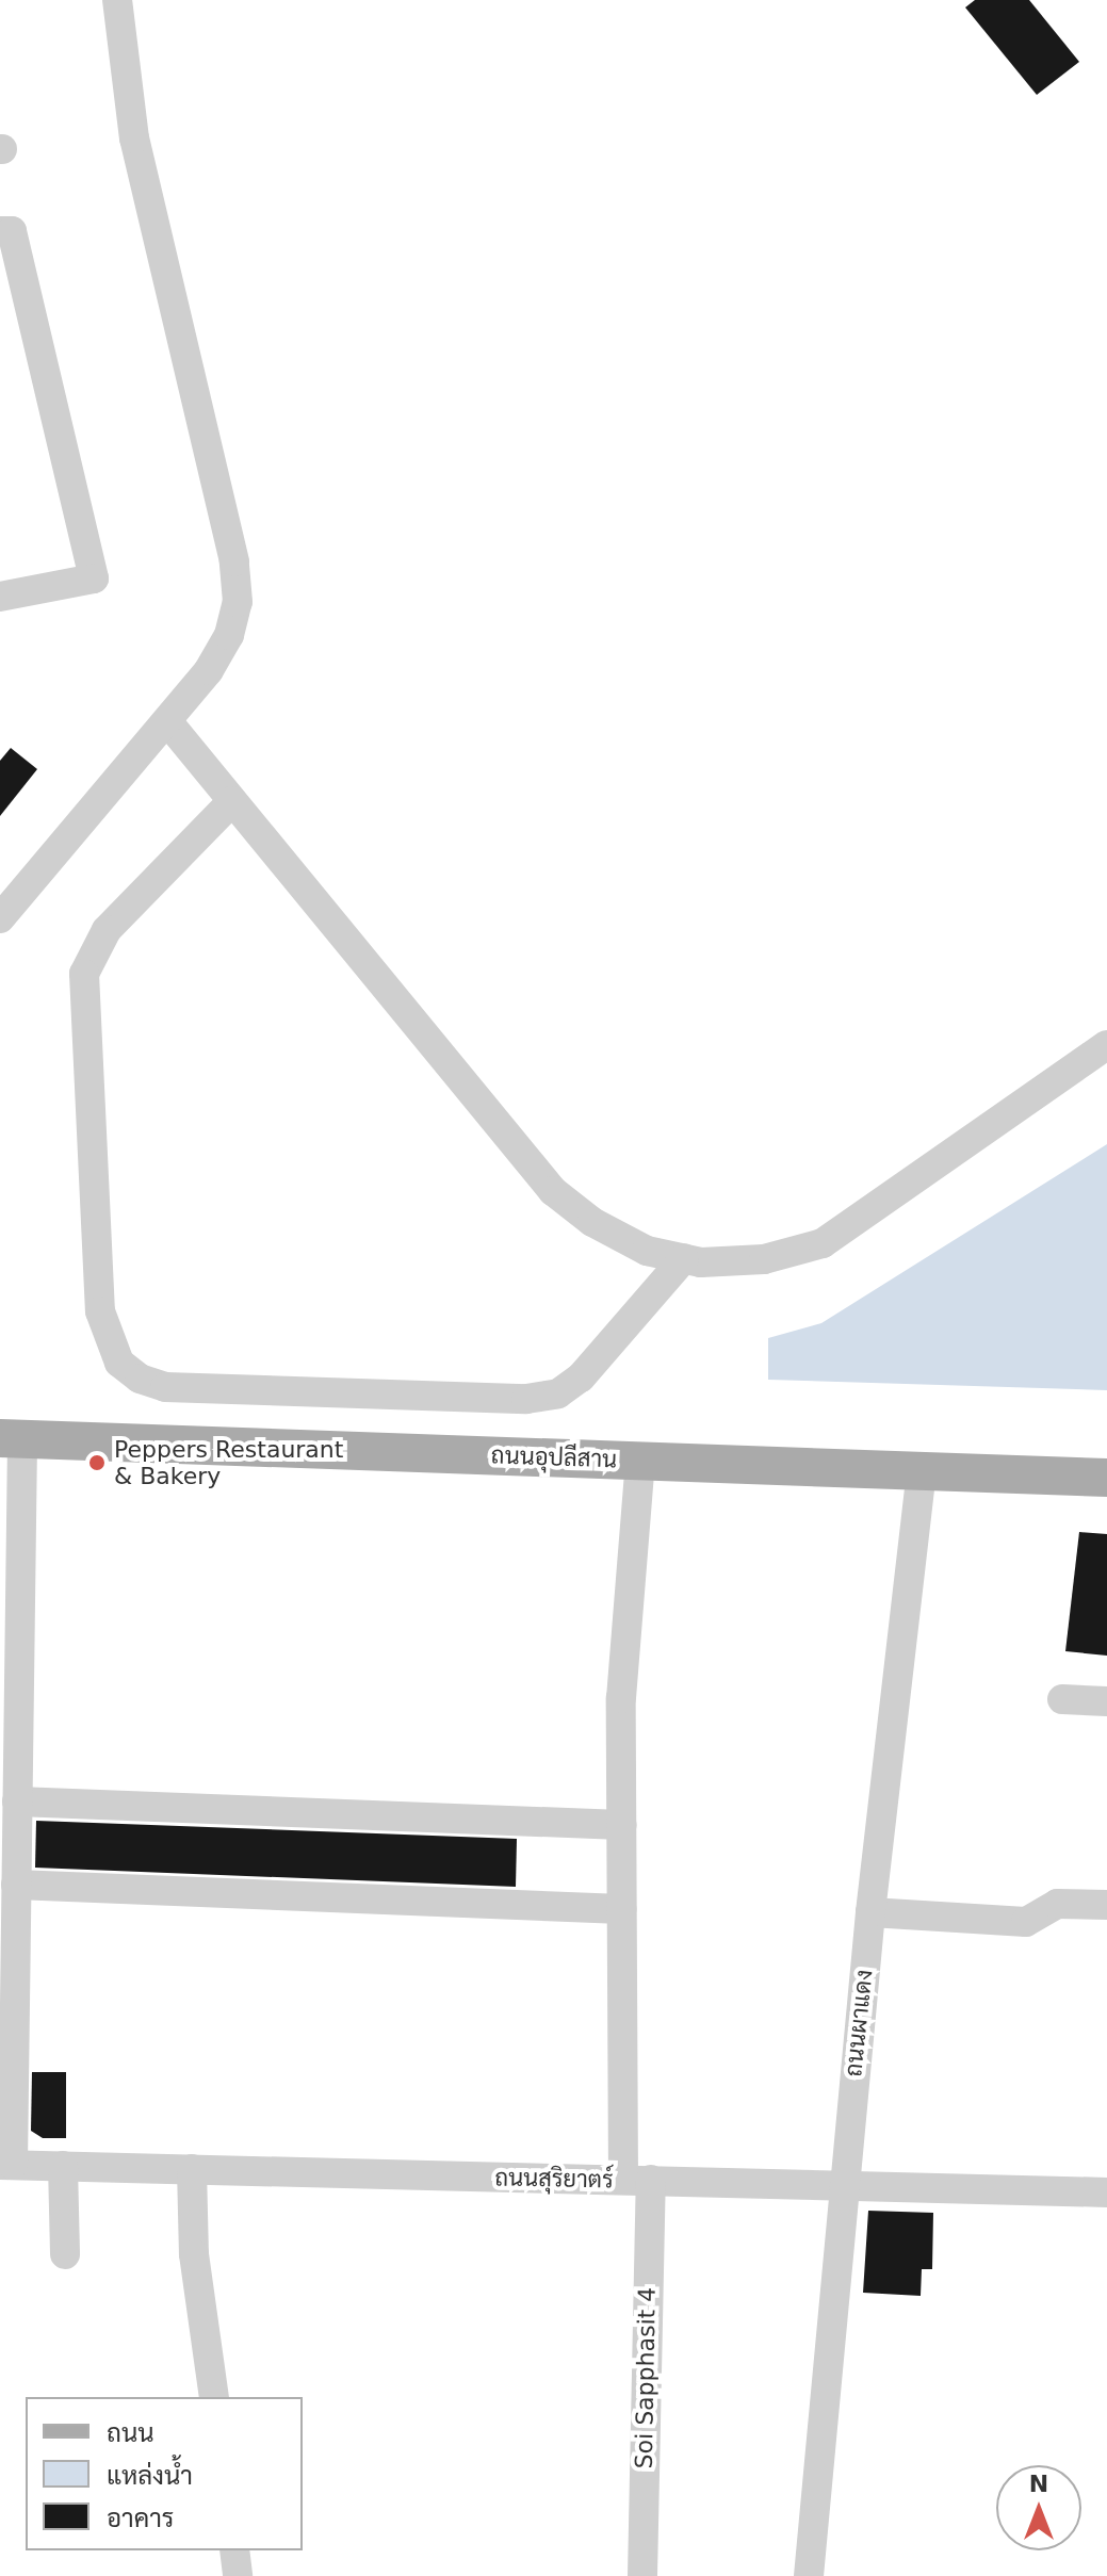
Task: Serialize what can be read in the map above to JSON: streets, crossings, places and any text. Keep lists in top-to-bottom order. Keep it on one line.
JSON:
{"streets":{"main road":["ถนนอุปลีสาน"],"street":["ถนนผาแดง","ถนนสุริยาตร์","Soi Sapphasit 4"]},"crossings":[["ถนนอุปลีสาน","ถนนผาแดง"],["ถนนอุปลีสาน","Soi Sapphasit 4"],["ถนนผาแดง","ถนนสุริยาตร์"],["ถนนสุริยาตร์","Soi Sapphasit 4"]],"places":["Peppers Restaurant & Bakery"],"legend":["ถนน","แหล่งน้ำ","อาคาร"],"north":"top"}
